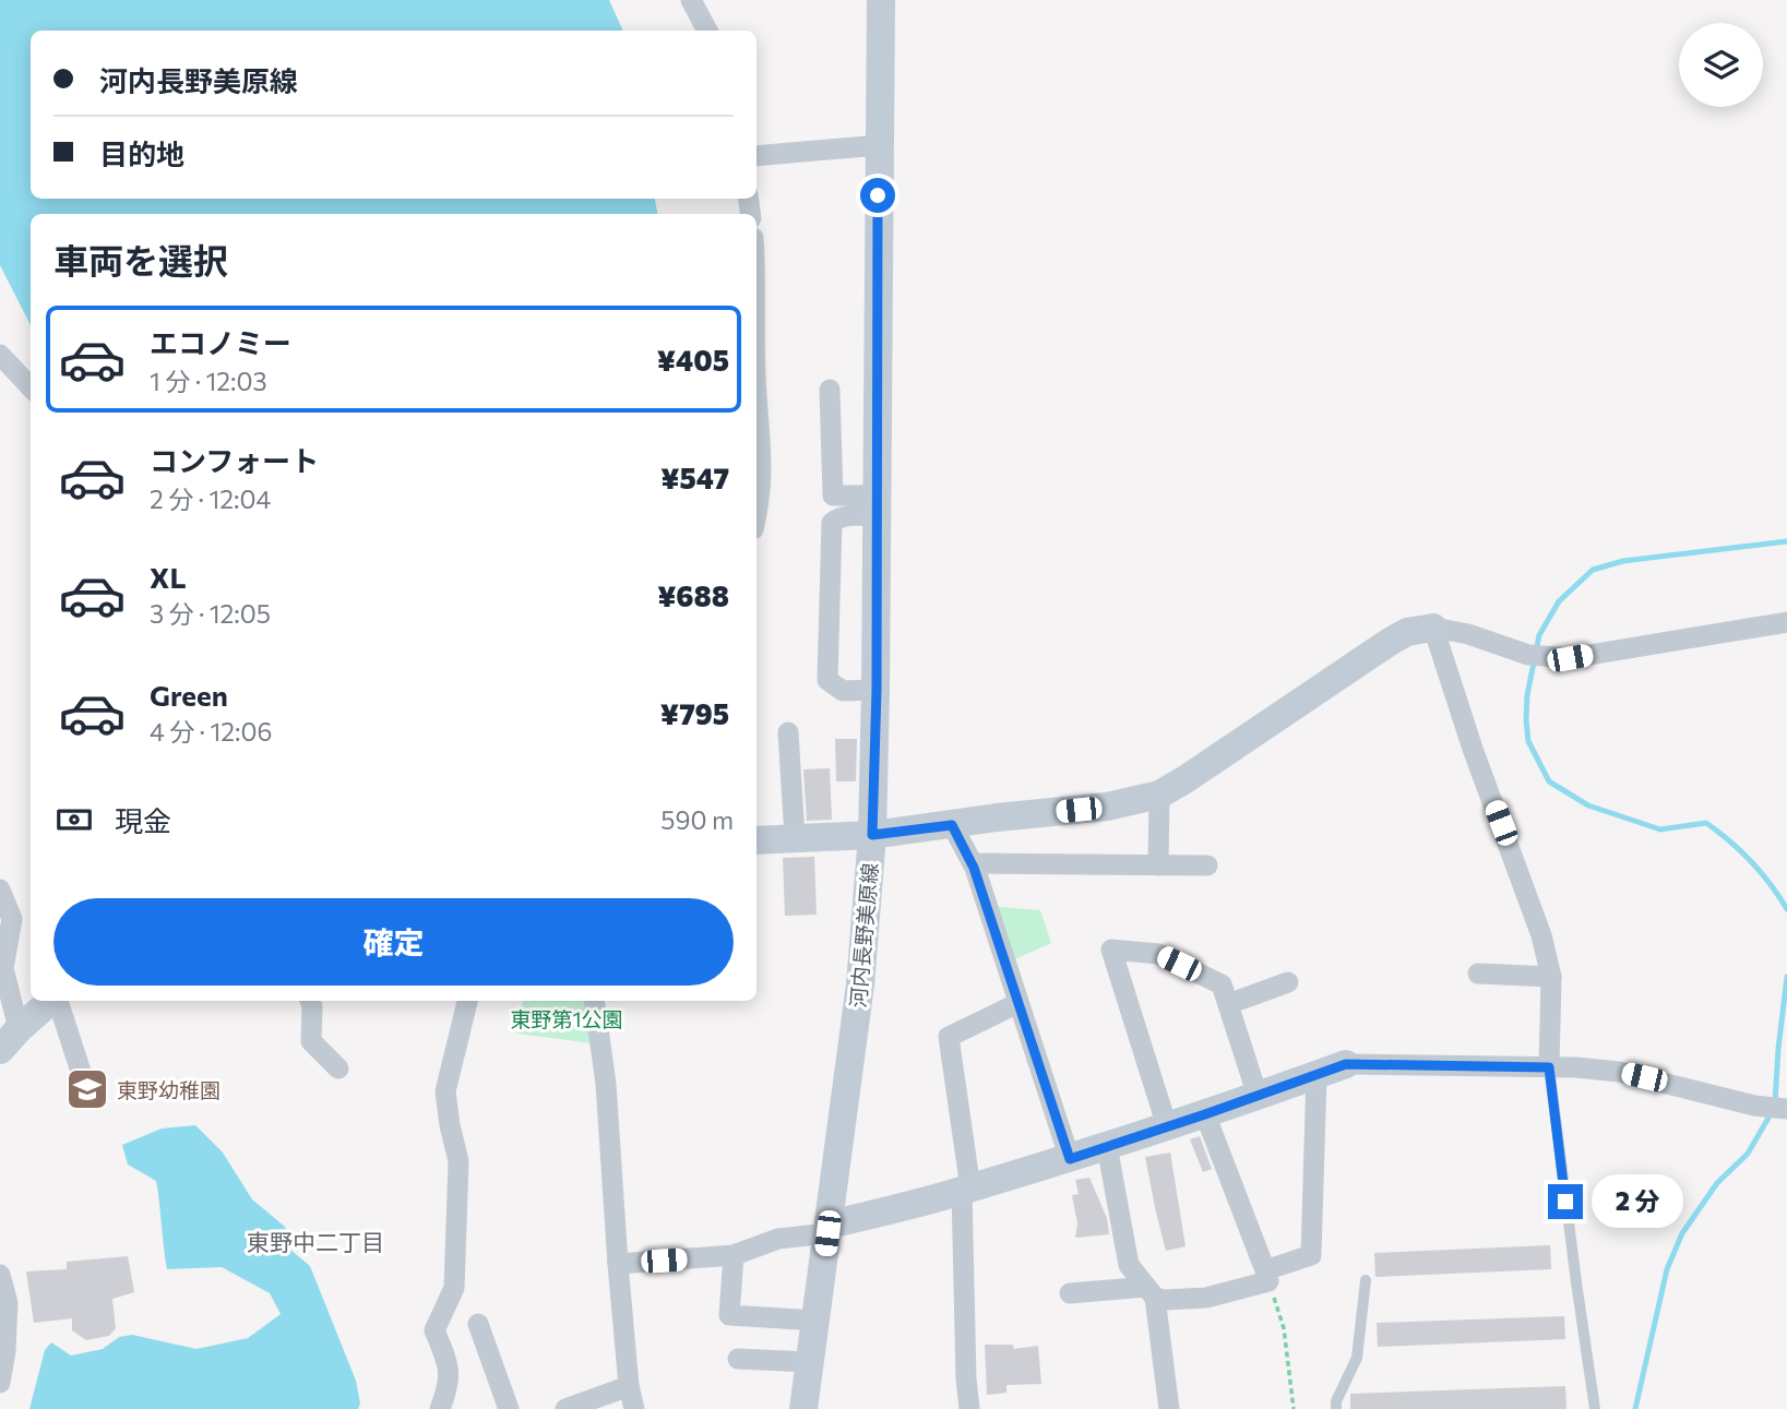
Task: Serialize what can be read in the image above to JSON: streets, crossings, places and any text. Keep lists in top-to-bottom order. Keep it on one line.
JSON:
{"streets":{"main road":["河内長野美原線"]},"districts":["東野中二丁目"],"parks":["東野第1公園"],"places":{"school or university":["東野幼稚園"]},"page":{"banner":["河内長野美原線","目的地"],"heading":"車両を選択","list":[{"name":"エコノミー","note":"1 分 · 12:03","value":"¥405"},{"name":"コンフォート","note":"2 分 · 12:04","value":"¥547"},{"name":"XL","note":"3 分 · 12:05","value":"¥688"},{"name":"Green","note":"4 分 · 12:06","value":"¥795"}],"pay":["現金","590 m"],"buttons":"確定","bubble":"2 分"}}
